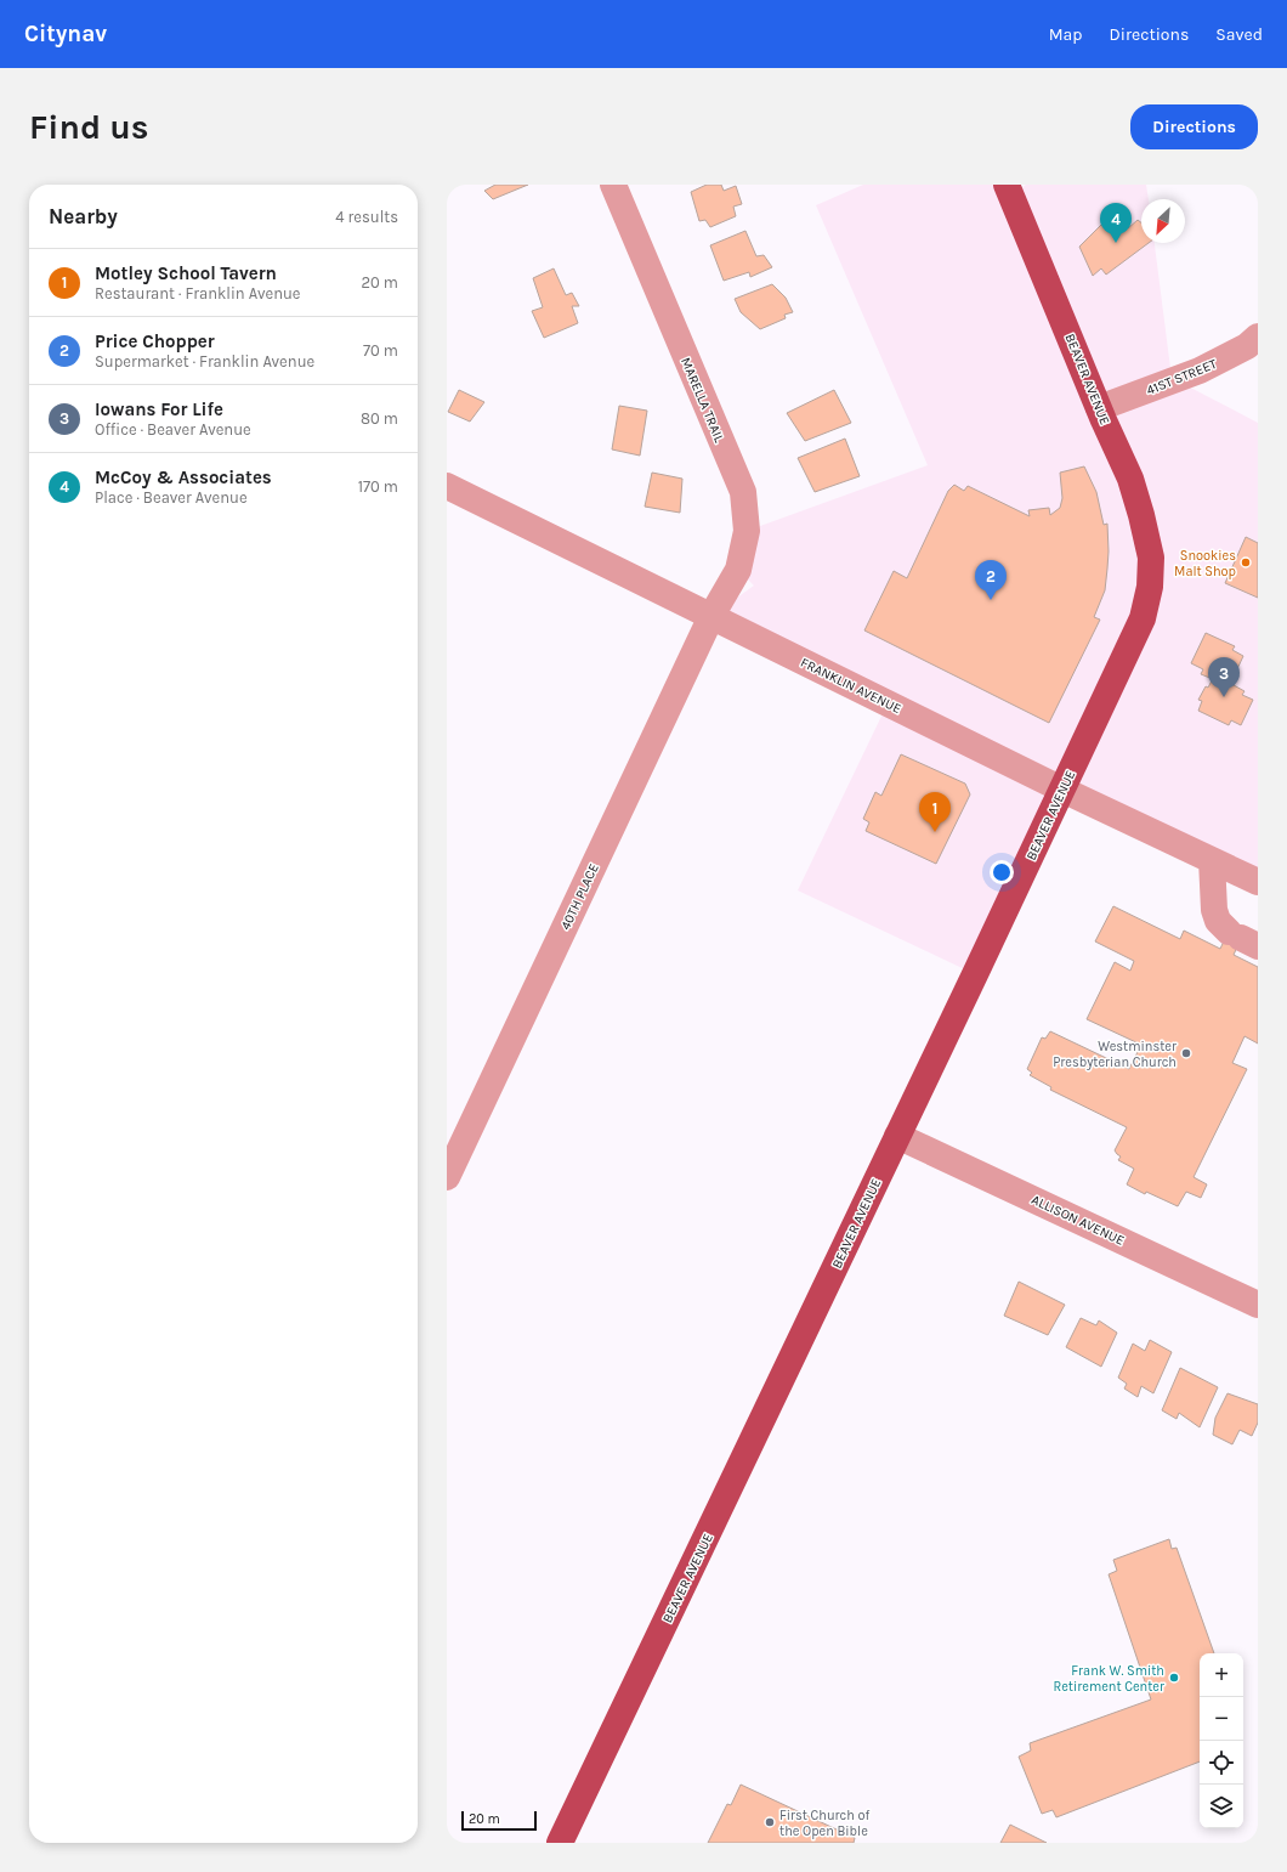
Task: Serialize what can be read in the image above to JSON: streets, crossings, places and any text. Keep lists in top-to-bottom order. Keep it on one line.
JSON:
{"streets":{"main road":["BEAVER AVENUE"],"street":["41ST STREET","MARELLA TRAIL","FRANKLIN AVENUE","40TH PLACE","ALLISON AVENUE"]},"crossings":[["41ST STREET","BEAVER AVENUE"],["BEAVER AVENUE","FRANKLIN AVENUE"],["BEAVER AVENUE","ALLISON AVENUE"],["MARELLA TRAIL","FRANKLIN AVENUE"],["MARELLA TRAIL","40TH PLACE"],["FRANKLIN AVENUE","40TH PLACE"]],"places":["Snookies Malt Shop","Westminster Presbyterian Church","Frank W. Smith Retirement Center","First Church of the Open Bible"],"scale_bar":"20 m","north":"bottom left","page":{"header":"Citynav","nav":["Map","Directions","Saved"],"buttons":"Directions","title":"Find us","heading":["Nearby","4 results"],"pins":["4","2","3","1"],"list":[{"mark":"1","name":"Motley School Tavern","note":"Restaurant · Franklin Avenue","value":"20 m"},{"mark":"2","name":"Price Chopper","note":"Supermarket · Franklin Avenue","value":"70 m"},{"mark":"3","name":"Iowans For Life","note":"Office · Beaver Avenue","value":"80 m"},{"mark":"4","name":"McCoy & Associates","note":"Place · Beaver Avenue","value":"170 m"}],"map_buttons":["+","−"],"scale":"20 m"}}
